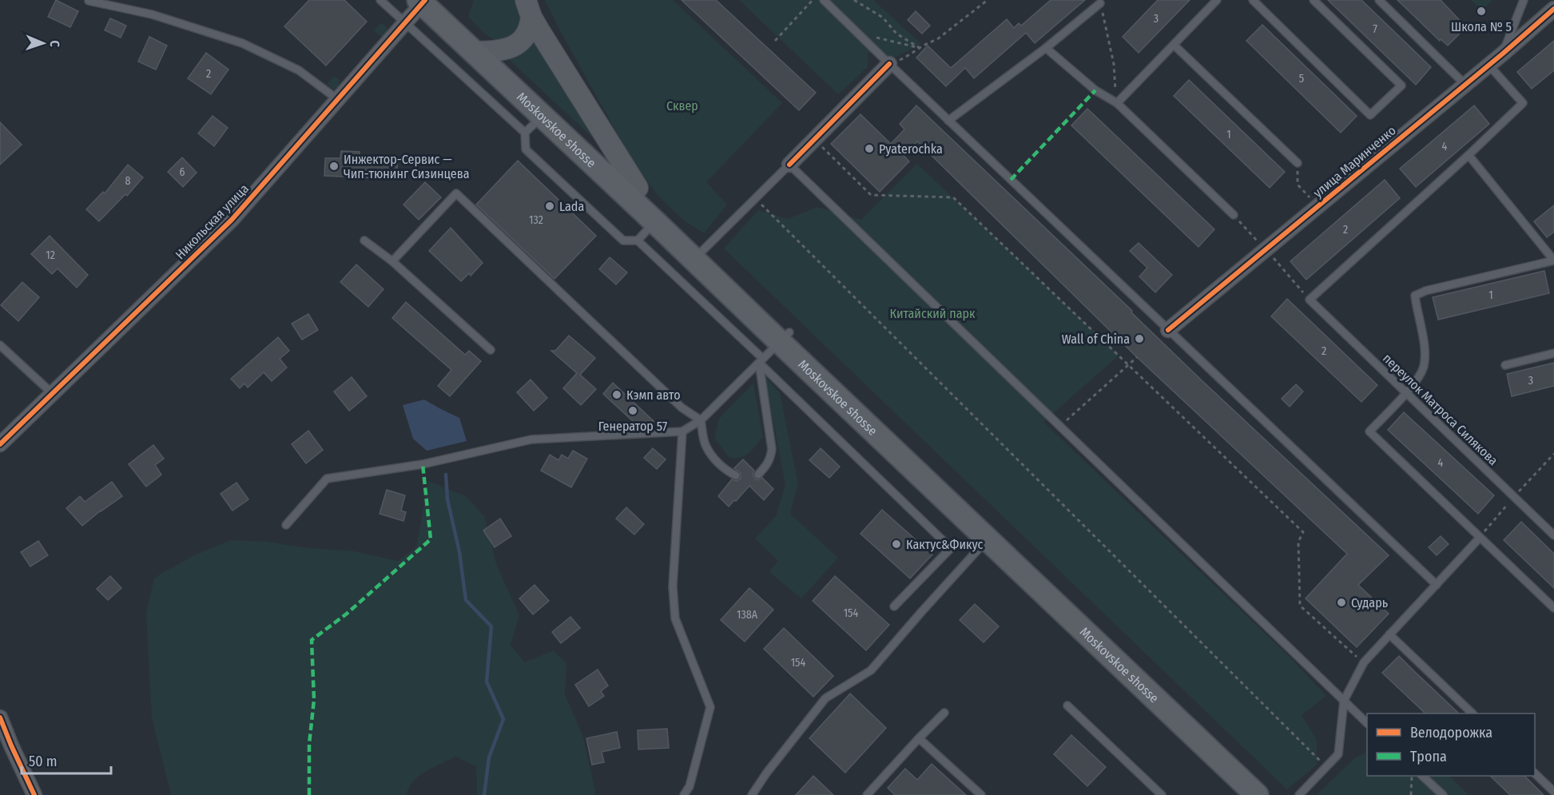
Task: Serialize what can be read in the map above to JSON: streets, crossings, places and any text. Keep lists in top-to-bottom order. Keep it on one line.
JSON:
{"streets":{"main road":["Moskovskoe shosse"],"street":["улица Маринченко","Никольская улица"],"lane":["переулок Матроса Силякова"]},"crossings":[["Moskovskoe shosse","Никольская улица"]],"parks":["Сквер","Китайский парк"],"places":["Школа № 5","Pyaterochka","Инжектор-Сервис — Чип-тюнинг Сизинцева","Lada","Wall of China","Кэмп авто","Генератор 57","Кактус&Фикус","Сударь"],"house_numbers":["3","7","2","5","1","4","6","8","132","2","12","1","2","3","4","154","138А","154"],"legend":["Велодорожка","Тропа"],"scale_bar":"50 m","north":"right"}
